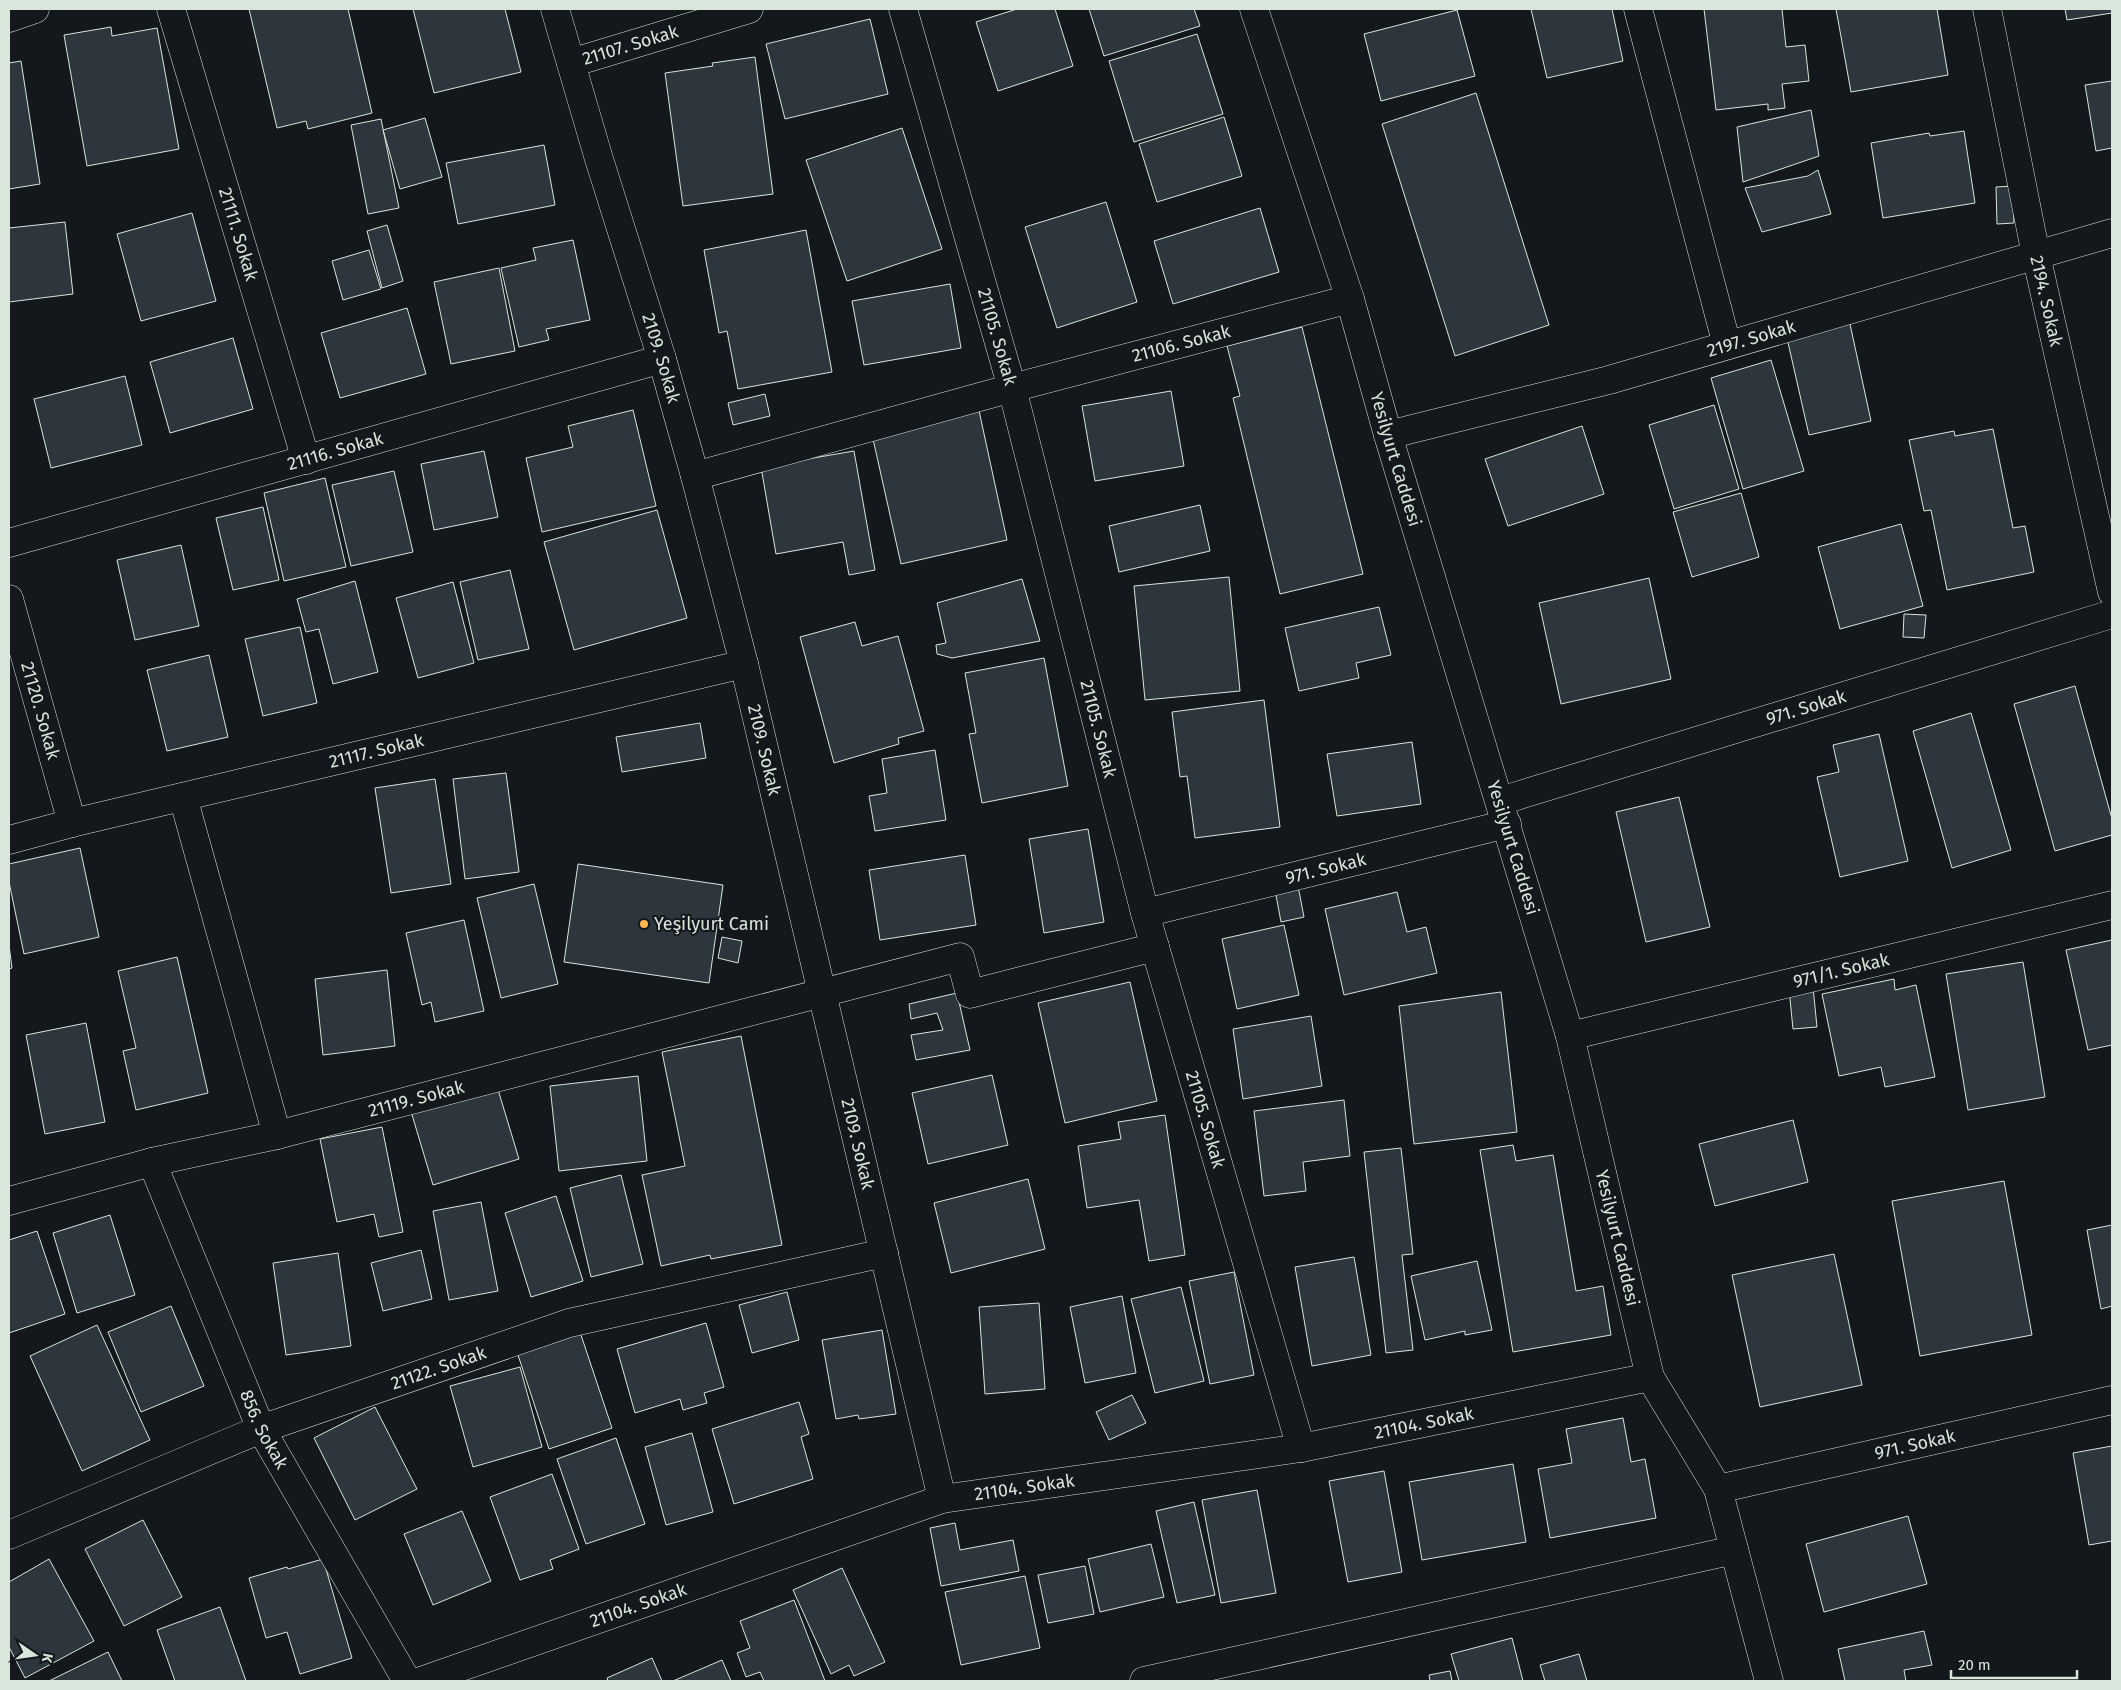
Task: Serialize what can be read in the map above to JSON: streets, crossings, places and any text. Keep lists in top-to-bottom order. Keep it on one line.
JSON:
{"streets":{"street":["21107. Sokak","21111. Sokak","2194. Sokak","21105. Sokak","2197. Sokak","21106. Sokak","2109. Sokak","21116. Sokak","Yesilyurt Caddesi","971. Sokak","21120. Sokak","21117. Sokak","971/1. Sokak","21119. Sokak","21122. Sokak","21104. Sokak","856. Sokak"]},"crossings":[["21107. Sokak","2109. Sokak"],["21111. Sokak","21116. Sokak"],["2194. Sokak","2197. Sokak"],["21105. Sokak","21106. Sokak"],["21105. Sokak","971. Sokak"],["21105. Sokak","21119. Sokak"],["21105. Sokak","21104. Sokak"],["2197. Sokak","Yesilyurt Caddesi"],["21106. Sokak","2109. Sokak"],["21106. Sokak","Yesilyurt Caddesi"],["2109. Sokak","21116. Sokak"],["2109. Sokak","21117. Sokak"],["2109. Sokak","21119. Sokak"],["2109. Sokak","21122. Sokak"],["2109. Sokak","21104. Sokak"],["Yesilyurt Caddesi","971. Sokak"],["Yesilyurt Caddesi","971/1. Sokak"],["Yesilyurt Caddesi","21104. Sokak"],["21120. Sokak","21117. Sokak"],["21119. Sokak","856. Sokak"],["21122. Sokak","856. Sokak"]],"places":["Yeşilyurt Cami"],"scale_bar":"20 m","north":"right"}
